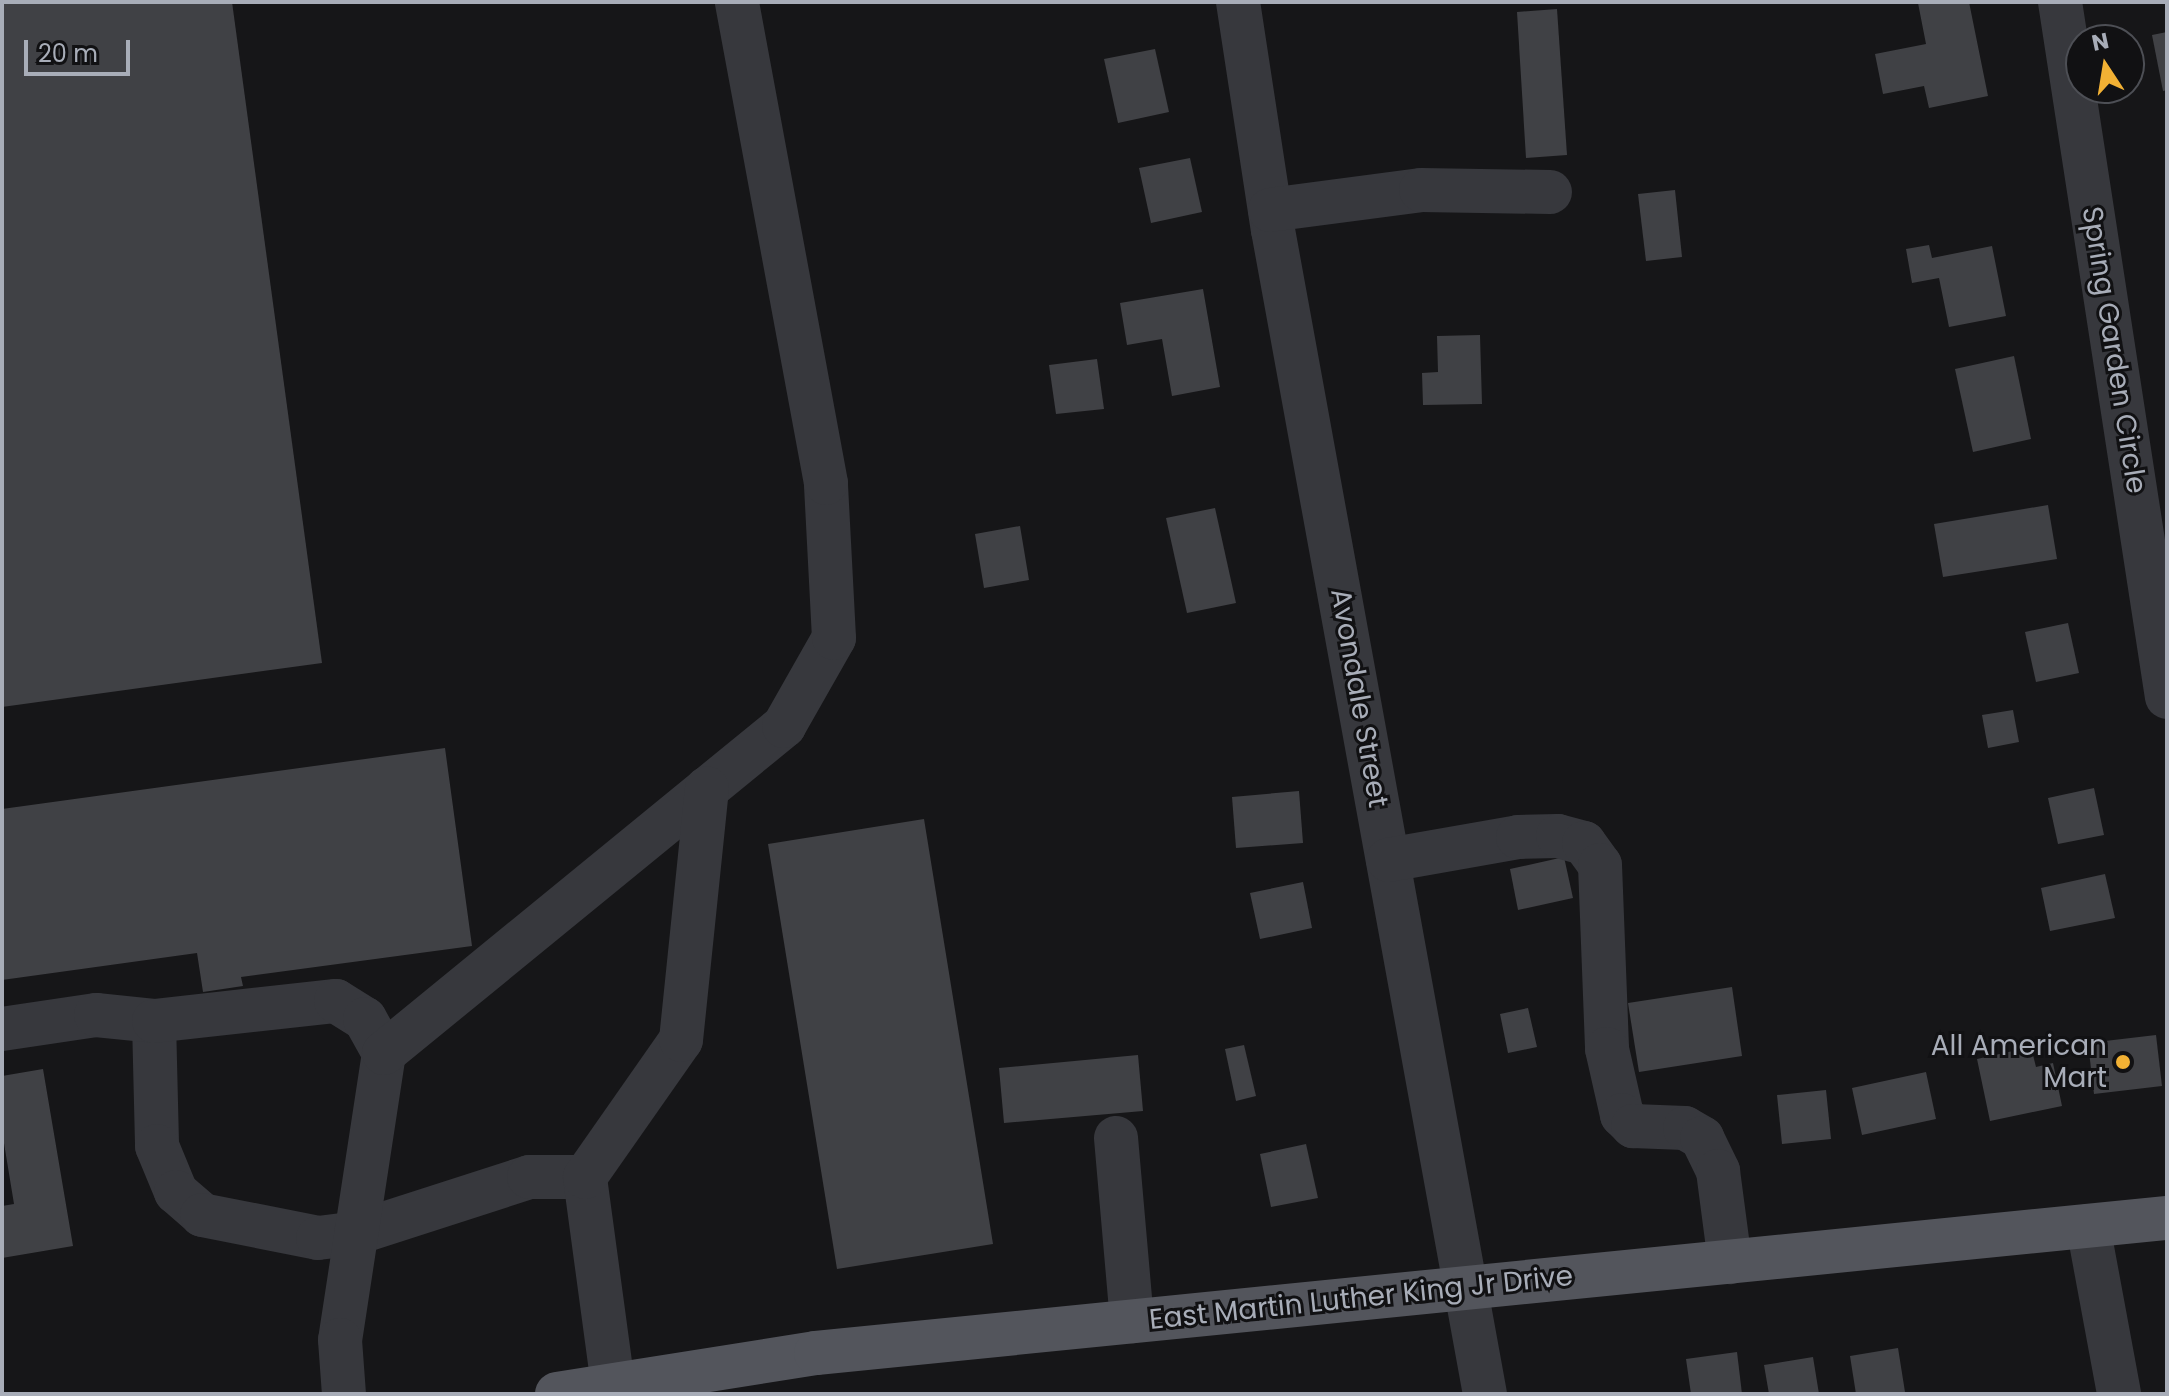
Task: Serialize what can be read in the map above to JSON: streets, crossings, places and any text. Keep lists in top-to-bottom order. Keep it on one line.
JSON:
{"streets":{"main road":["East Martin Luther King Jr Drive"],"street":["Spring Garden Circle","Avondale Street"]},"crossings":[["Avondale Street","East Martin Luther King Jr Drive"]],"places":["All American Mart"],"scale_bar":"20 m","north":"top"}
